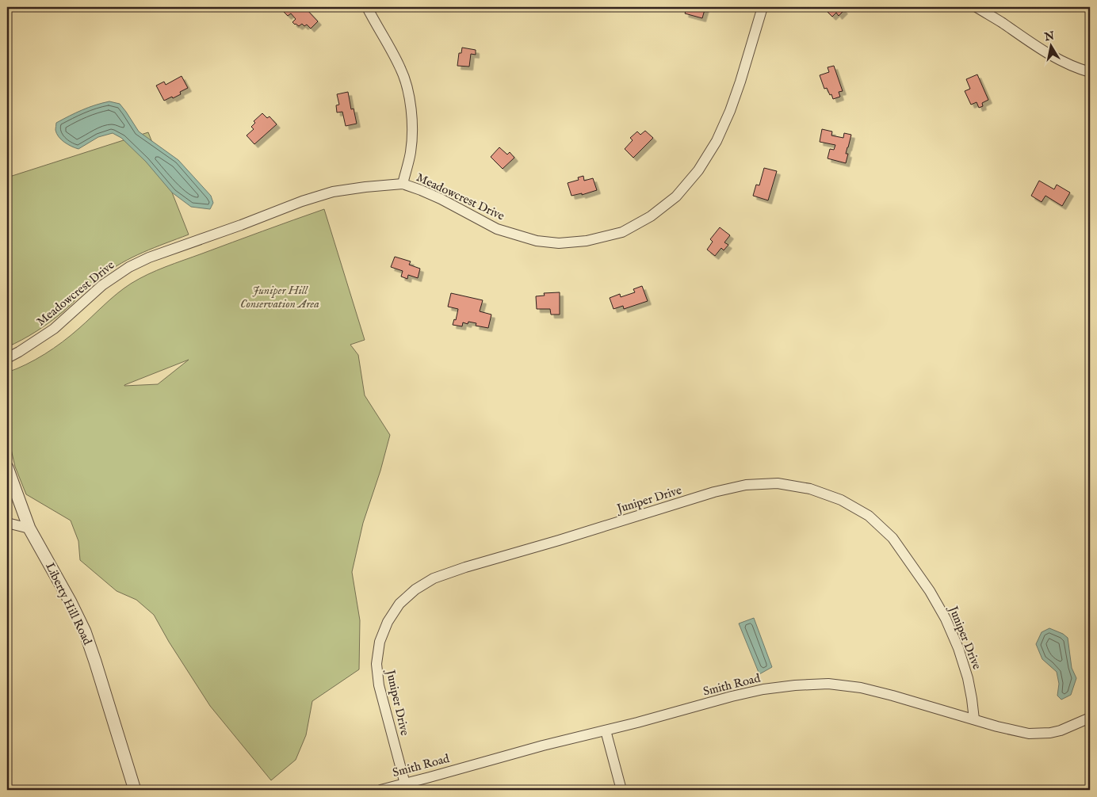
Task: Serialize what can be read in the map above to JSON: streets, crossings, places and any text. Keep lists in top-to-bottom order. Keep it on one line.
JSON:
{"streets":{"street":["Meadowcrest Drive","Juniper Drive","Liberty Hill Road","Smith Road"]},"crossings":[["Juniper Drive","Smith Road"]],"parks":["Juniper Hill Conservation Area"],"north":"top"}
